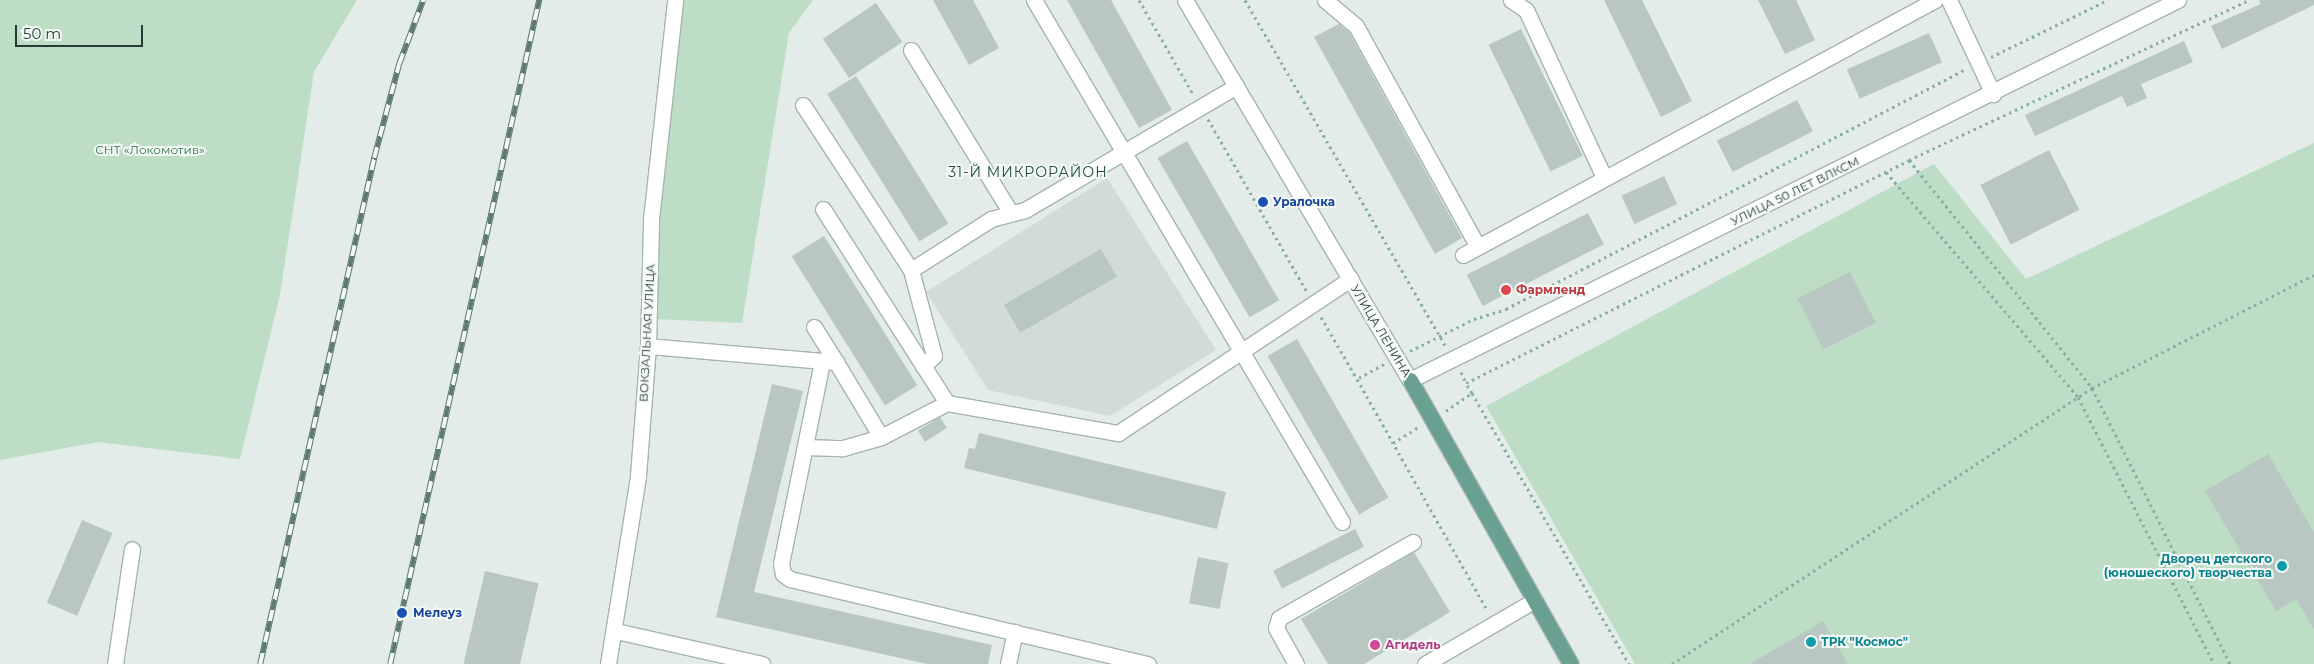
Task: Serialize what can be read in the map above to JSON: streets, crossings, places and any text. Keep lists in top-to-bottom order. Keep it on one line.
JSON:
{"streets":{"main road":["УЛИЦА ЛЕНИНА"],"street":["УЛИЦА 50 ЛЕТ ВЛКСМ","ВОКЗАЛЬНАЯ УЛИЦА"]},"crossings":[["УЛИЦА 50 ЛЕТ ВЛКСМ","УЛИЦА ЛЕНИНА"]],"districts":["31-Й МИКРОРАЙОН"],"parks":["СНТ «Локомотив»"],"places":["Уралочка","Фармленд","Дворец детского (юношеского) творчества","Мелеуз","ТРК \"Космос\"","Агидель"],"scale_bar":"50 m"}
